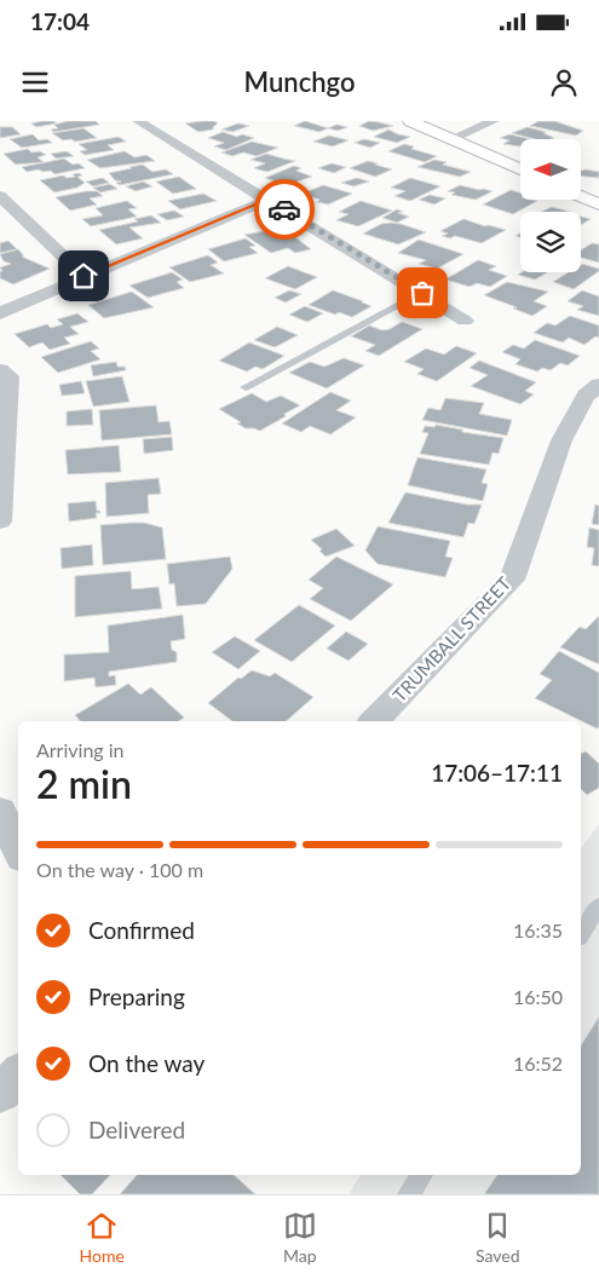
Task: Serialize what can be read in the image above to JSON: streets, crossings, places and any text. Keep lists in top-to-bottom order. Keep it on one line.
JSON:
{"streets":{"street":["TRUMBALL STREET"]},"north":"left","page":{"status":"17:04","header":"Munchgo","heading":["2 min","Arriving in","17:06–17:11"],"bar":"On the way · 100 m","list":[["Confirmed","16:35"],["Preparing","16:50"],["On the way","16:52"],"Delivered"],"tabs":["Home","Map","Saved"]}}
